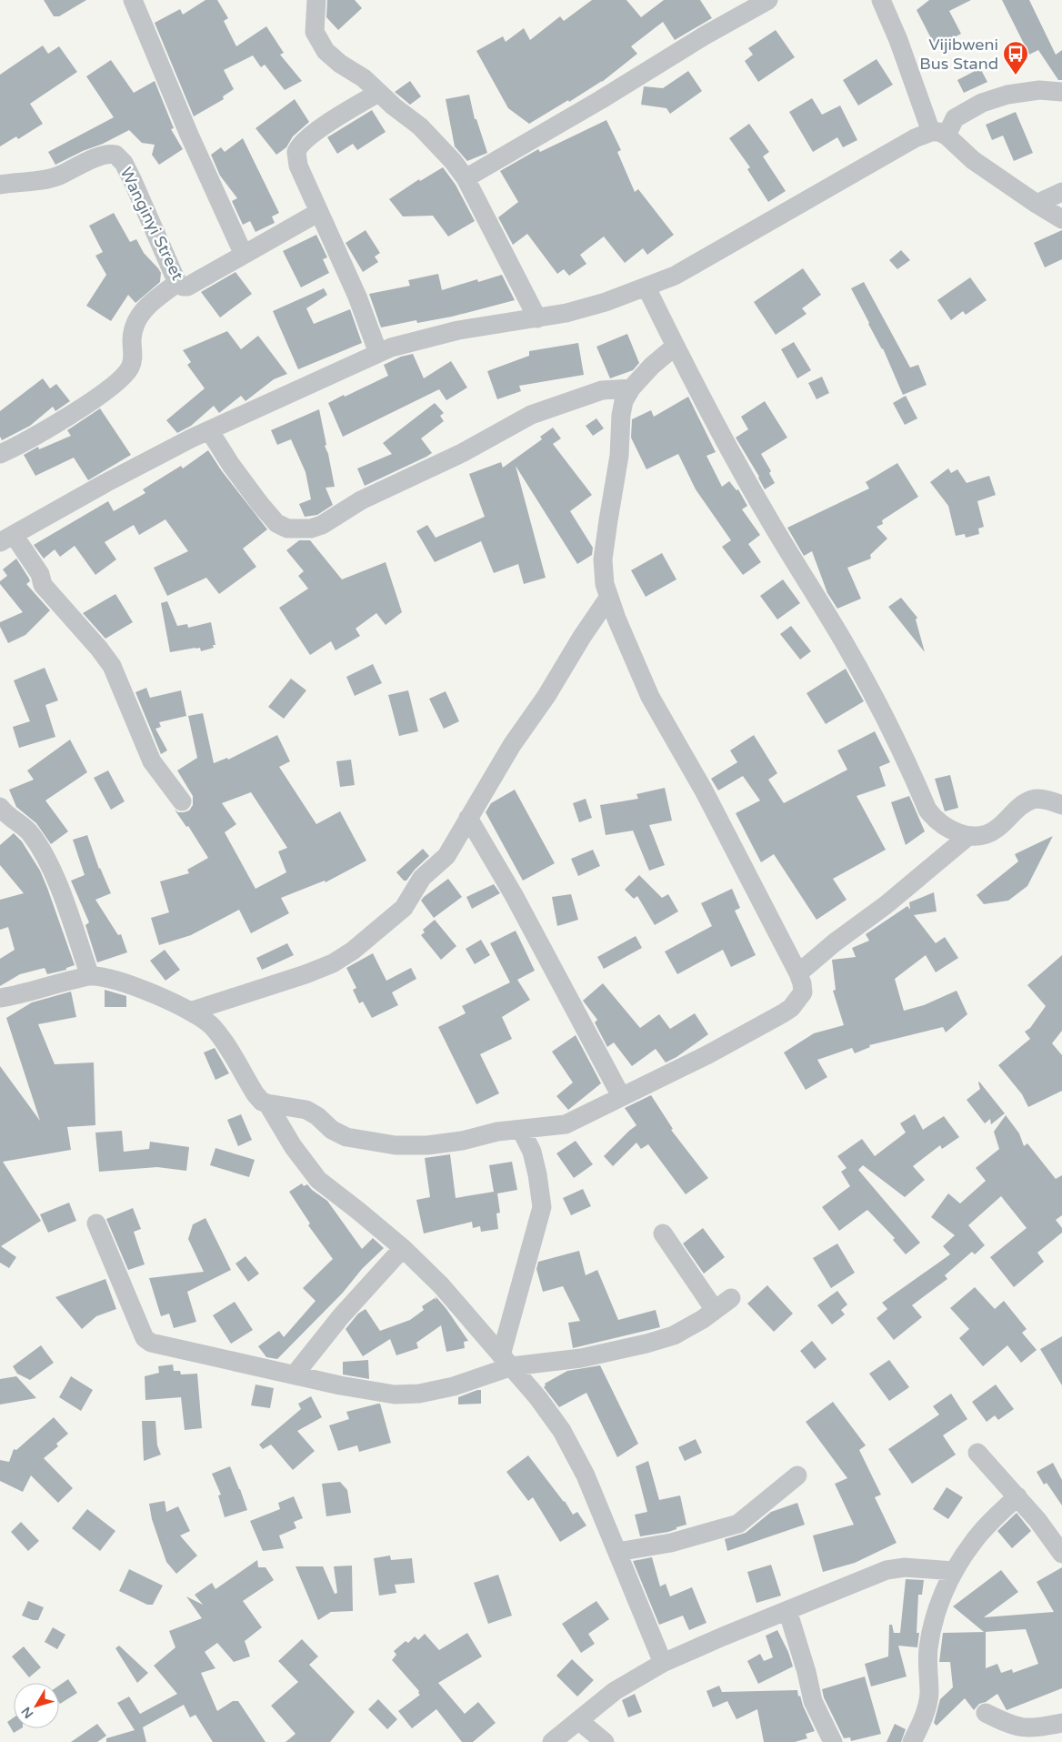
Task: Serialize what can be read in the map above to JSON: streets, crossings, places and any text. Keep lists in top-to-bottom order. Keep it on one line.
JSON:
{"streets":{"street":["Wanginyi Street"]},"places":{"bus stop":["Vijibweni Bus Stand"]},"north":"bottom left"}
